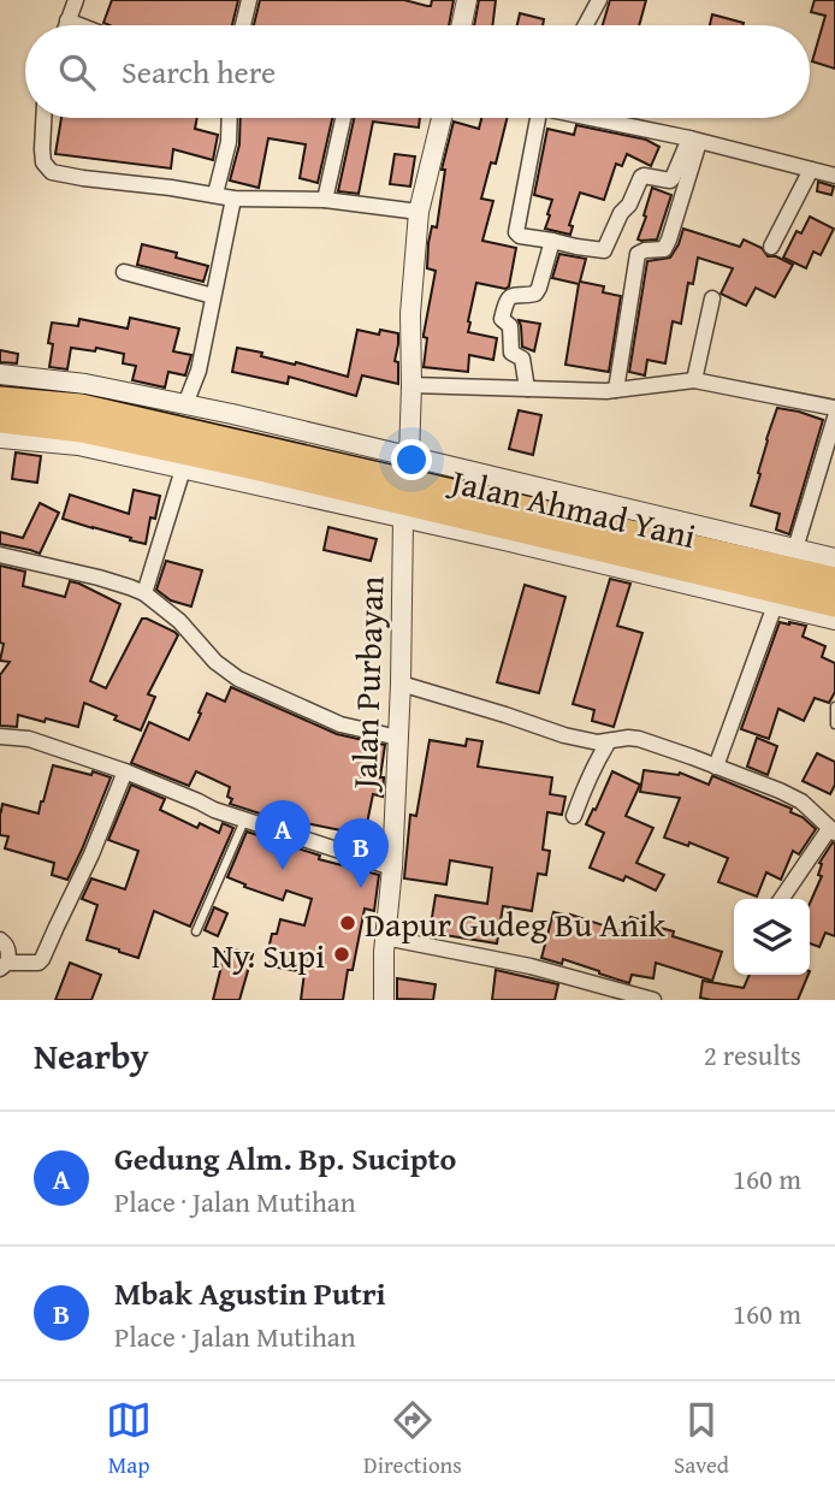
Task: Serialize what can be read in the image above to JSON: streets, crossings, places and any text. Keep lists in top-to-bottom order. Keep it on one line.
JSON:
{"streets":{"highway":["Jalan Ahmad Yani"],"street":["Jalan Purbayan"]},"places":["Dapur Gudeg Bu Anik","Ny. Supi"],"page":{"search":"Search here","pins":["A","B"],"heading":["Nearby","2 results"],"list":[{"mark":"A","name":"Gedung Alm. Bp. Sucipto","note":"Place · Jalan Mutihan","value":"160 m"},{"mark":"B","name":"Mbak Agustin Putri","note":"Place · Jalan Mutihan","value":"160 m"}],"nav":["Map","Directions","Saved"]}}
